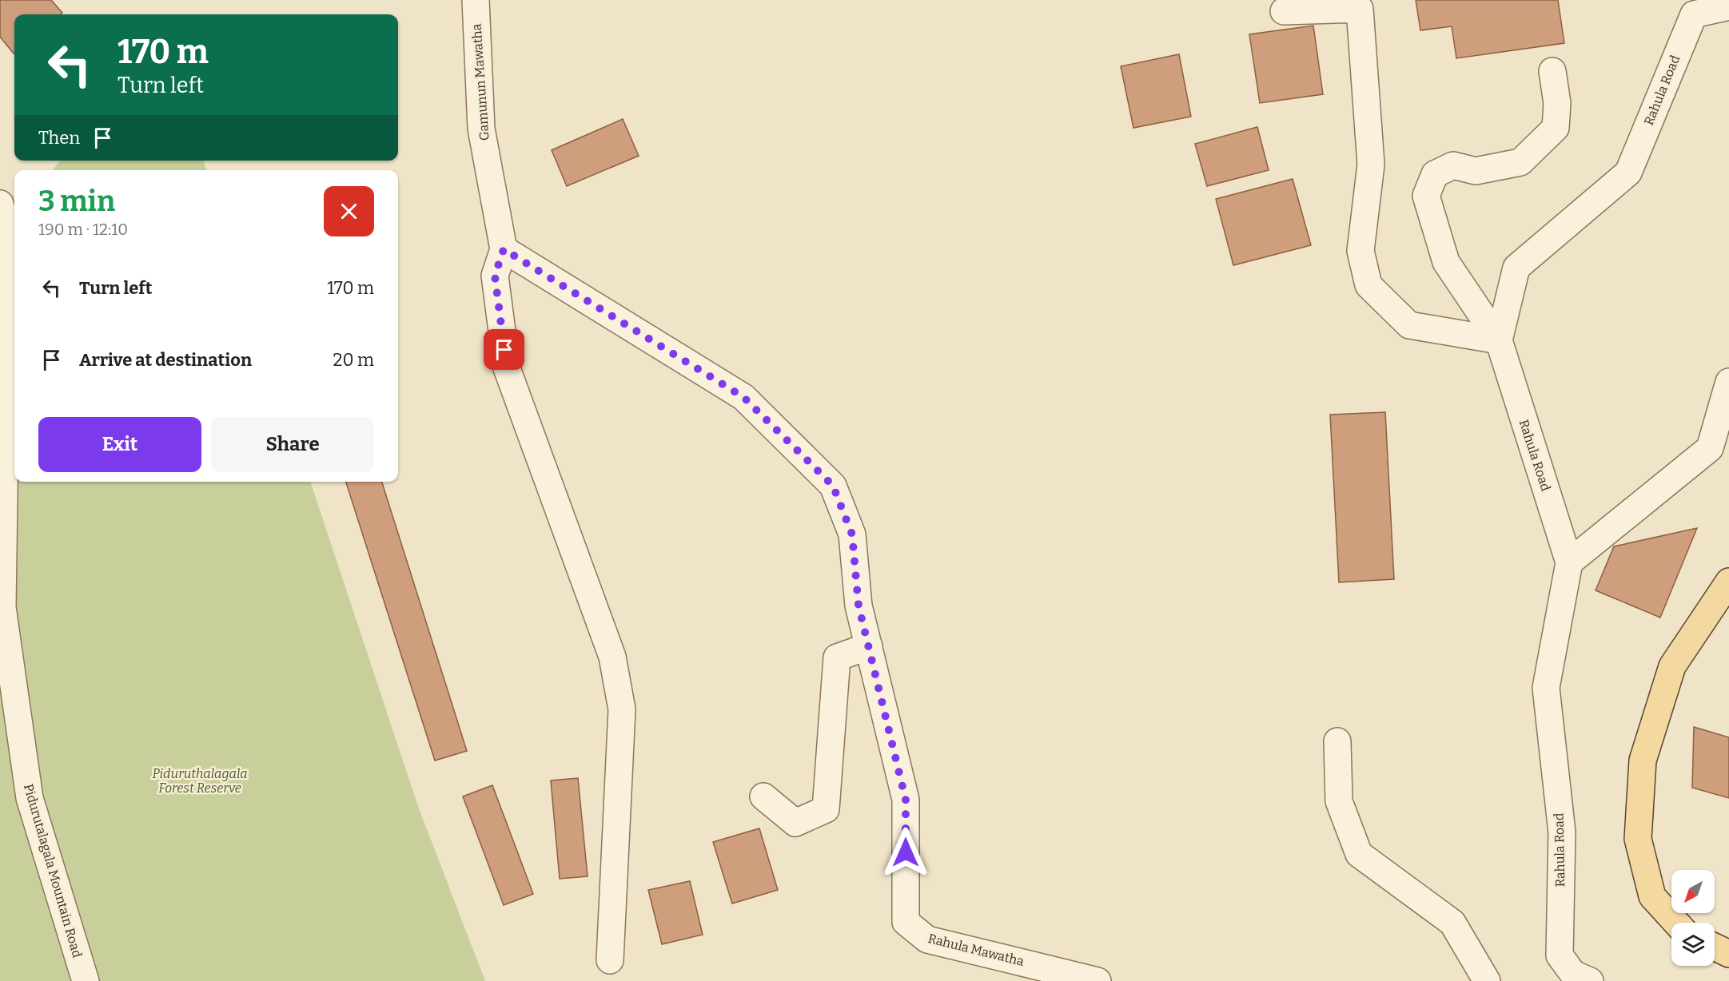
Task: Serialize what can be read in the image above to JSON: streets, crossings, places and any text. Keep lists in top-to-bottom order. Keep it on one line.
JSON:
{"streets":{"street":["Gamunun Mawatha","Rahula Road","Pidurutalagala Mountain Road","Rahula Mawatha"]},"crossings":[["Gamunun Mawatha","Rahula Mawatha"]],"parks":["Piduruthalagala Forest Reserve"],"north":"bottom left","page":{"turn":["170 m","Turn left"],"then":"Then","heading":["3 min","190 m · 12:10"],"list":[{"name":"Turn left","value":"170 m"},{"name":"Arrive at destination","value":"20 m"}],"buttons":["Exit","Share"]}}
